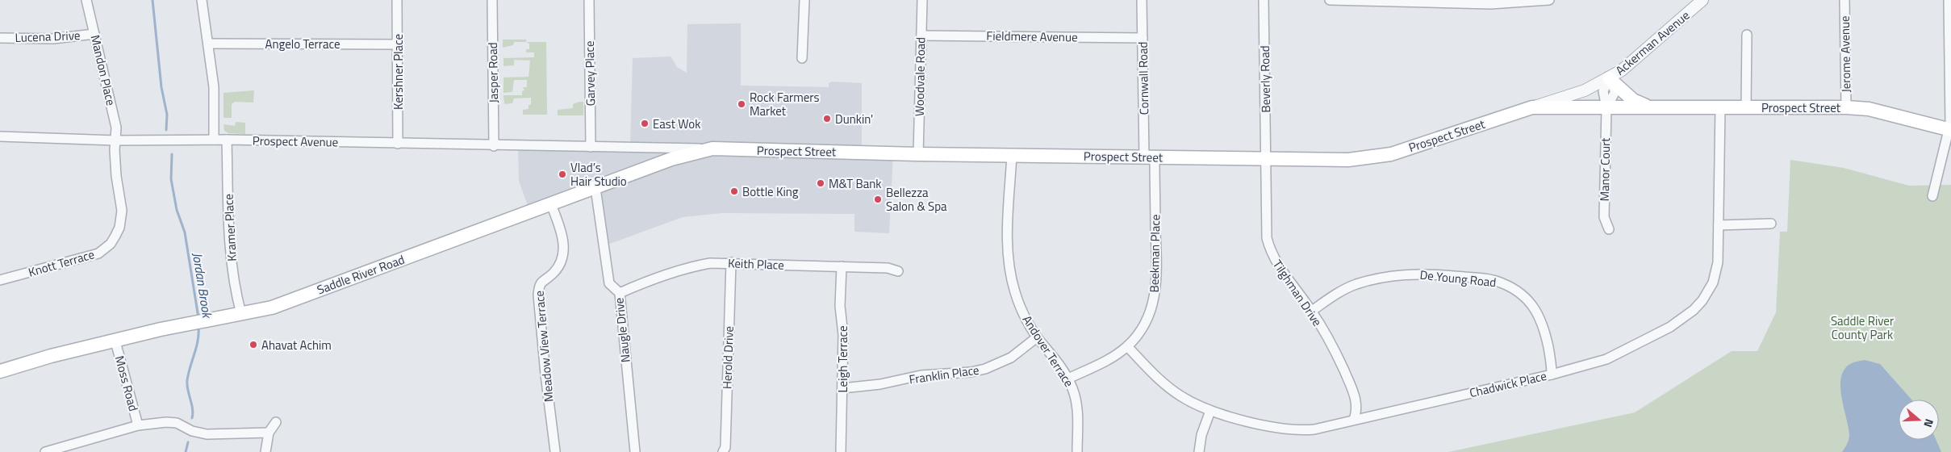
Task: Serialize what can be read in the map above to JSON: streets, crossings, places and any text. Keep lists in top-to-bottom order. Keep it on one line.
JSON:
{"streets":{"main road":["Prospect Street","Saddle River Road"],"street":["Lucena Drive","Fieldmere Avenue","Ackerman Avenue","Angelo Terrace","Jerome Avenue","Mandon Place","Kershner Place","Jasper Road","Garvey Place","Woodvale Road","Cornwall Road","Beverly Road","Prospect Avenue","Manor Court","Kramer Place","Beekman Place","Knott Terrace","Keith Place","De Young Road","Tilghman Drive","Naugle Drive","Meadow View Terrace","Andover Terrace","Herold Drive","Leigh Terrace","Franklin Place","Moss Road","Chadwick Place"]},"crossings":[["Lucena Drive","Mandon Place"],["Fieldmere Avenue","Woodvale Road"],["Fieldmere Avenue","Cornwall Road"],["Ackerman Avenue","Prospect Street"],["Ackerman Avenue","Manor Court"],["Angelo Terrace","Kershner Place"],["Jerome Avenue","Prospect Street"],["Mandon Place","Prospect Avenue"],["Mandon Place","Knott Terrace"],["Kershner Place","Prospect Avenue"],["Jasper Road","Prospect Avenue"],["Garvey Place","Prospect Street"],["Garvey Place","Prospect Avenue"],["Woodvale Road","Prospect Street"],["Cornwall Road","Prospect Street"],["Cornwall Road","Beekman Place"],["Beverly Road","Prospect Street"],["Beverly Road","Tilghman Drive"],["Prospect Street","Prospect Avenue"],["Prospect Street","Manor Court"],["Prospect Street","Beekman Place"],["Prospect Street","Saddle River Road"],["Prospect Street","Tilghman Drive"],["Prospect Street","Andover Terrace"],["Prospect Street","Chadwick Place"],["Prospect Avenue","Kramer Place"],["Prospect Avenue","Knott Terrace"],["Kramer Place","Saddle River Road"],["Beekman Place","Andover Terrace"],["Beekman Place","Chadwick Place"],["Keith Place","Naugle Drive"],["Keith Place","Herold Drive"],["Keith Place","Leigh Terrace"],["Saddle River Road","Naugle Drive"],["Saddle River Road","Meadow View Terrace"],["Saddle River Road","Moss Road"],["De Young Road","Tilghman Drive"],["De Young Road","Chadwick Place"],["Tilghman Drive","Chadwick Place"],["Andover Terrace","Franklin Place"],["Leigh Terrace","Franklin Place"]],"water":["Jordan Brook"],"parks":["Saddle River County Park"],"places":["Rock Farmers Market","Dunkin'","East Wok","Vlad’s Hair Studio","M&T Bank","Bottle King","Bellezza Salon & Spa","Ahavat Achim"],"north":"right"}
